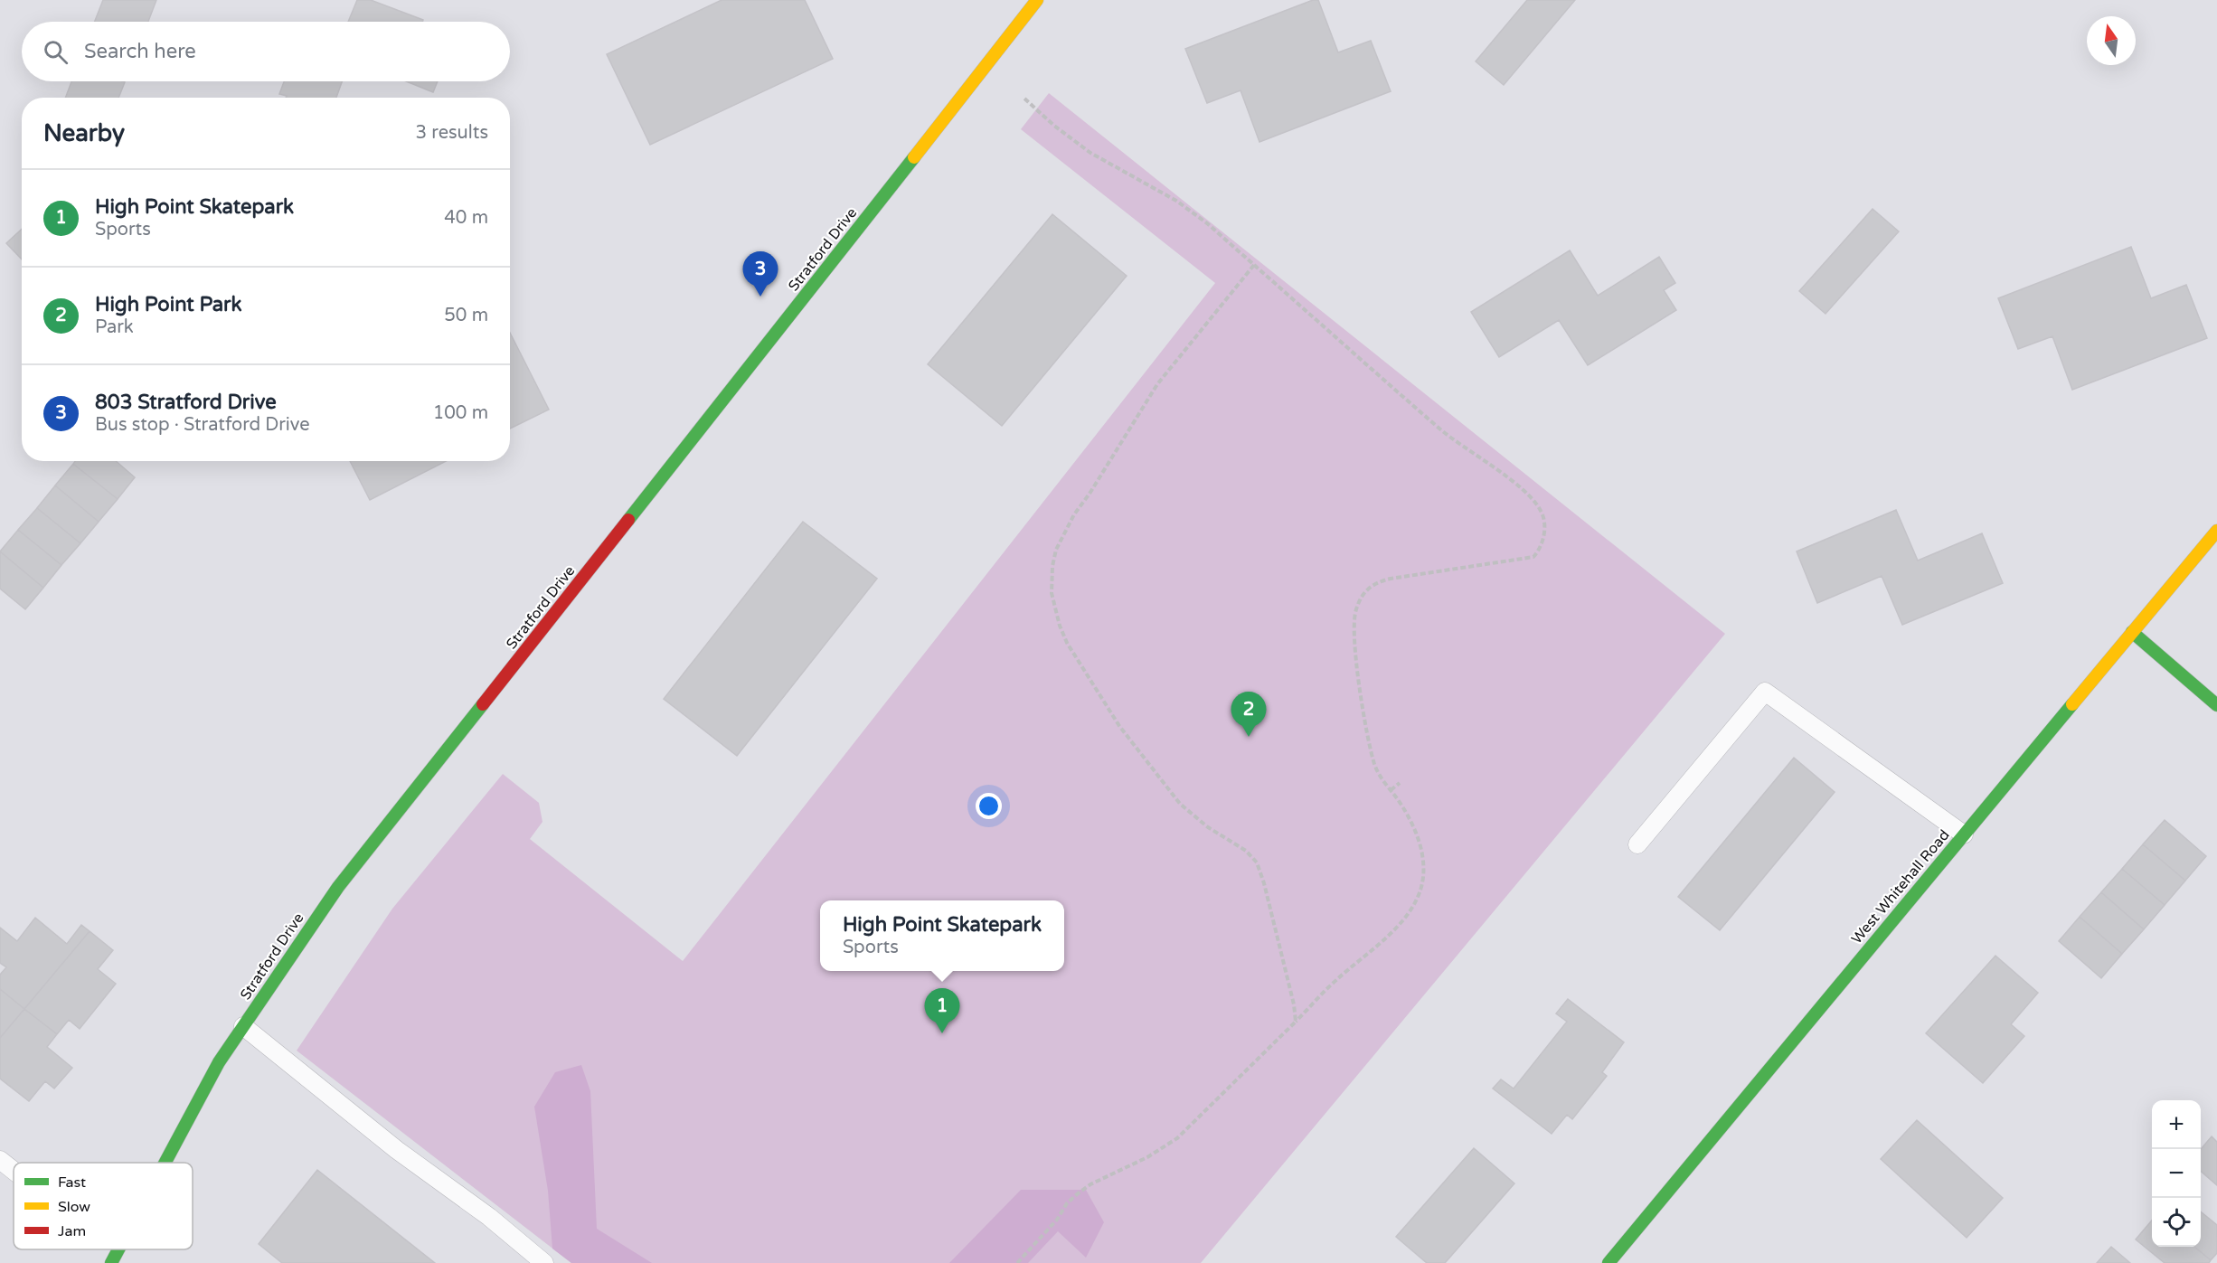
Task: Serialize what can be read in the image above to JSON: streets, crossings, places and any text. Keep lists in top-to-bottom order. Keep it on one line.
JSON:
{"streets":{"street":["Stratford Drive","West Whitehall Road"]},"legend":["Fast","Slow","Jam"],"north":"top","page":{"search":"Search here","heading":["Nearby","3 results"],"list":[{"mark":"1","name":"High Point Skatepark","note":"Sports","value":"40 m"},{"mark":"2","name":"High Point Park","note":"Park","value":"50 m"},{"mark":"3","name":"803 Stratford Drive","note":"Bus stop · Stratford Drive","value":"100 m"}],"pins":["3","2","1"],"popup":["High Point Skatepark","Sports"],"map_buttons":["+","−"]}}
